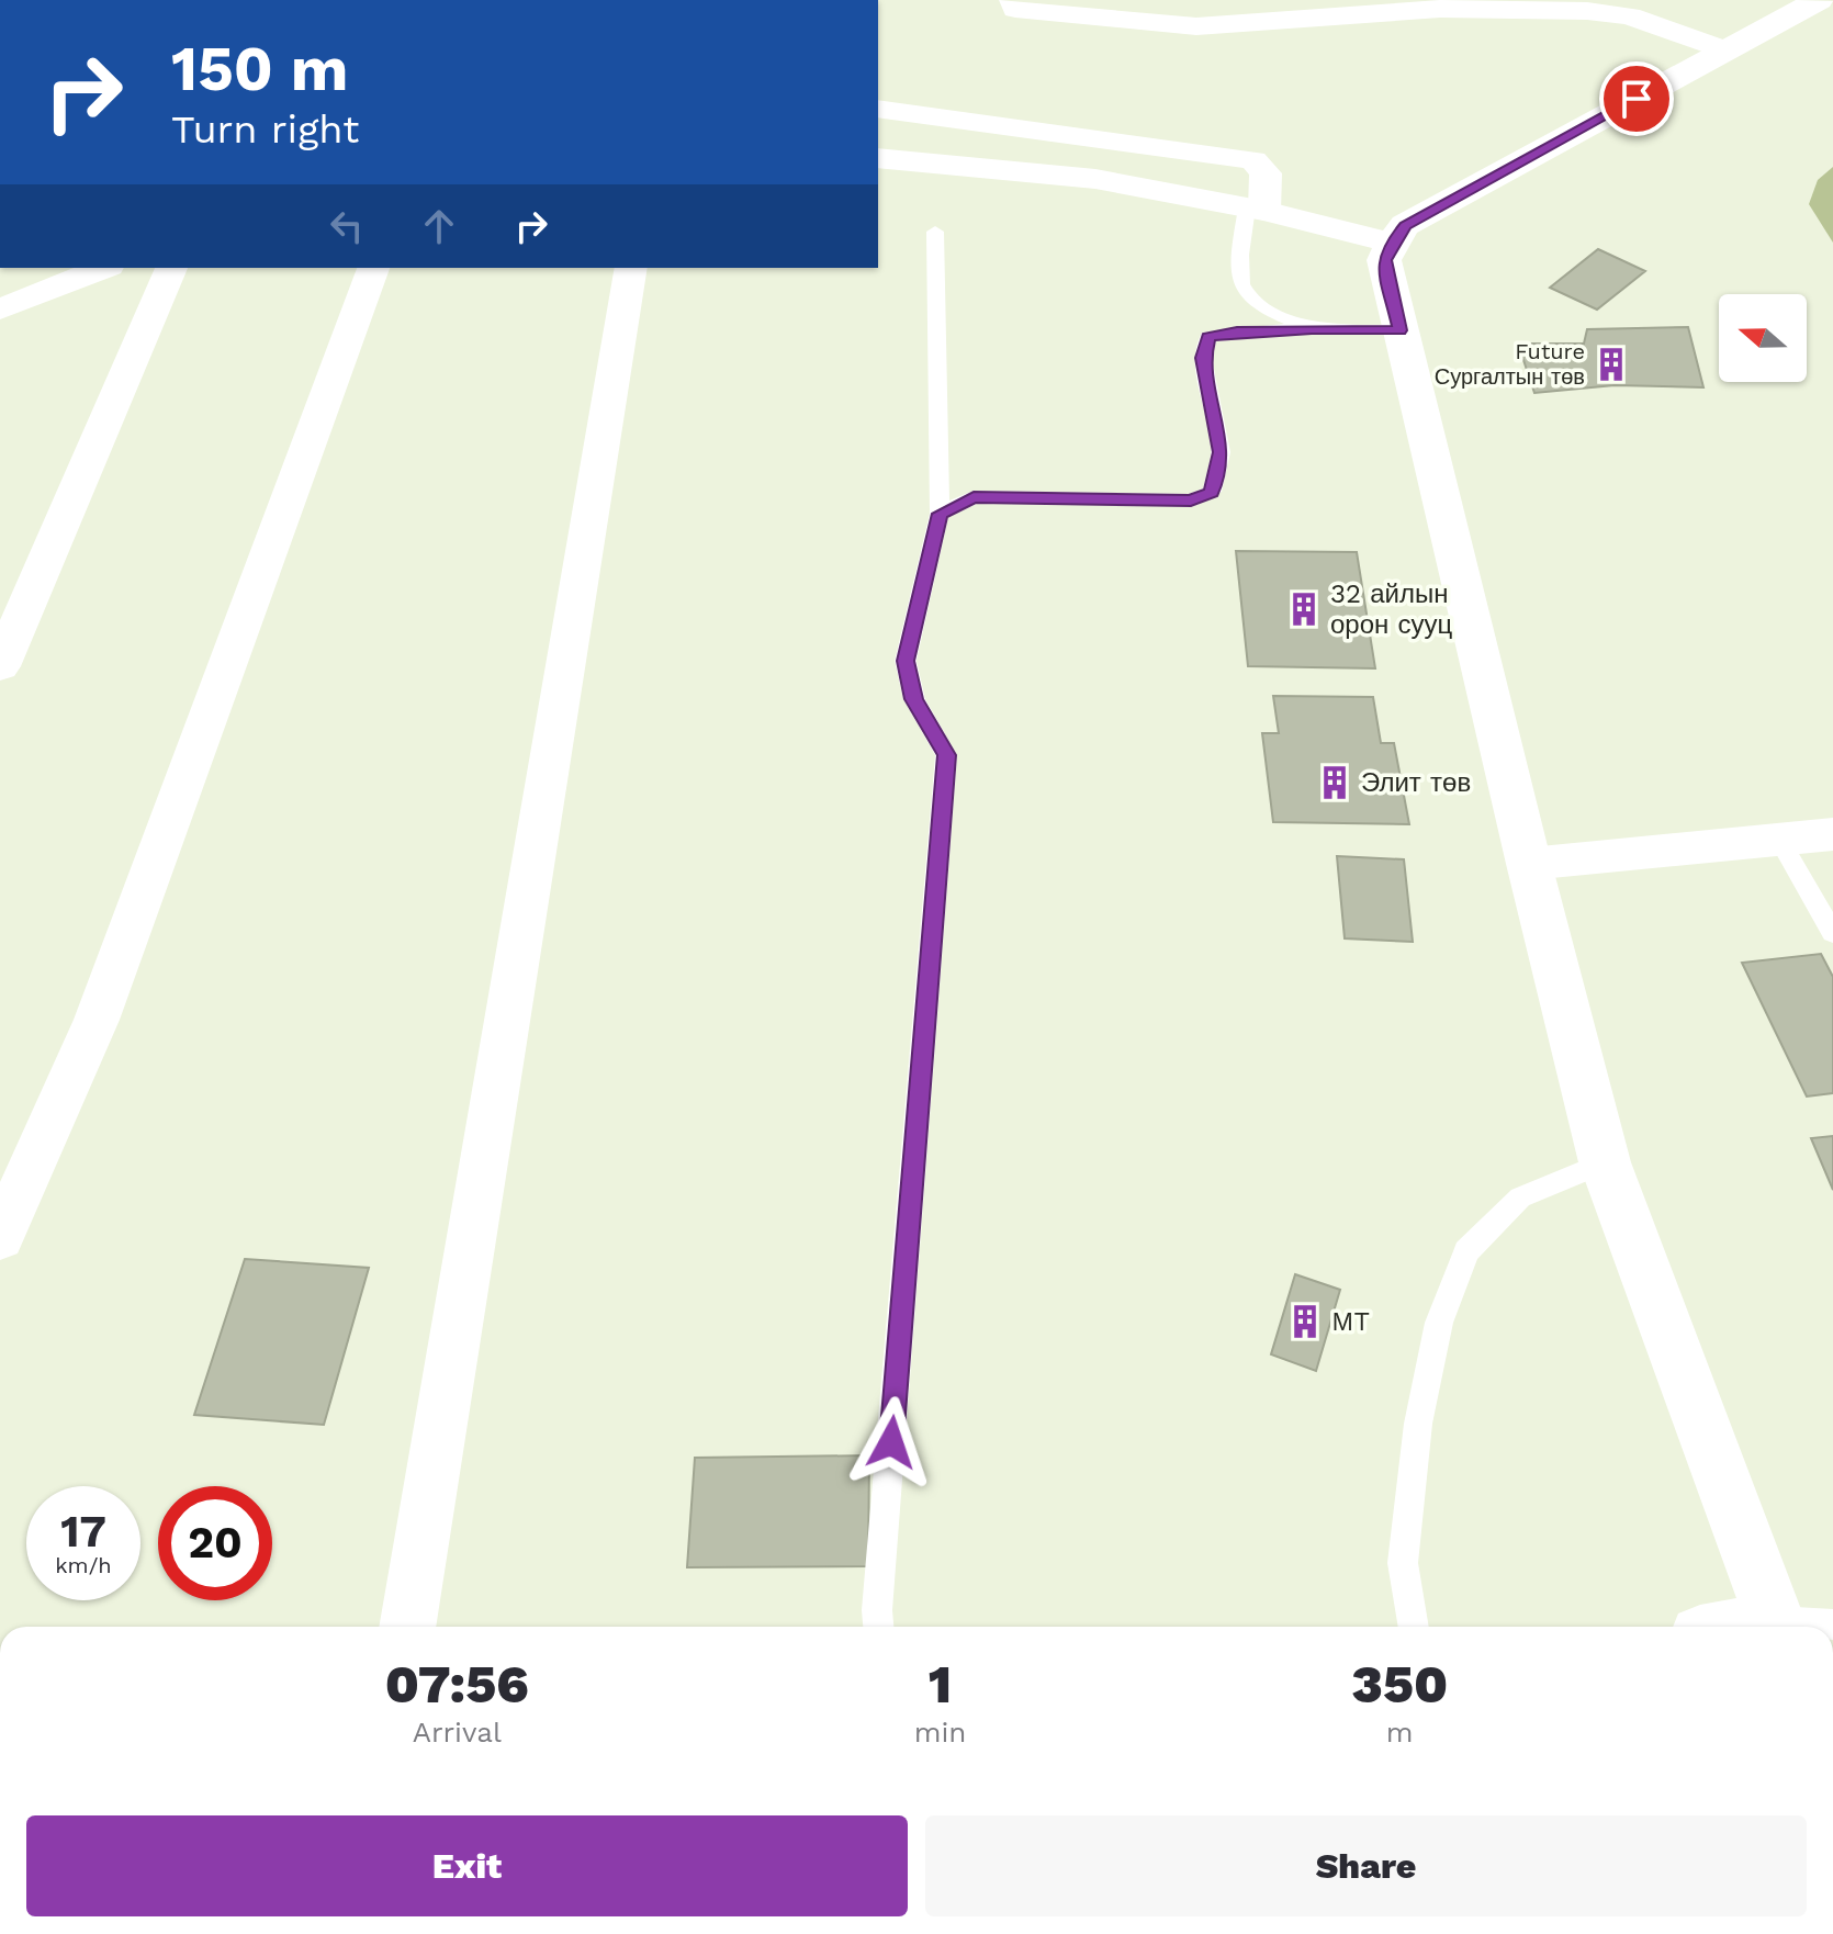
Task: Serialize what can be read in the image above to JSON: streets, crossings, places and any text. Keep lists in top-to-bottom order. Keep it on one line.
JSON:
{"places":{"building":["Future Сургалтын төв","32 айлын орон сууц","Элит төв","MT"]},"north":"left","page":{"turn":["150 m","Turn right"],"speed":"17 km/h","limit":"20","eta":["07:56","Arrival","1","min","350","m"],"buttons":["Exit","Share"]}}
